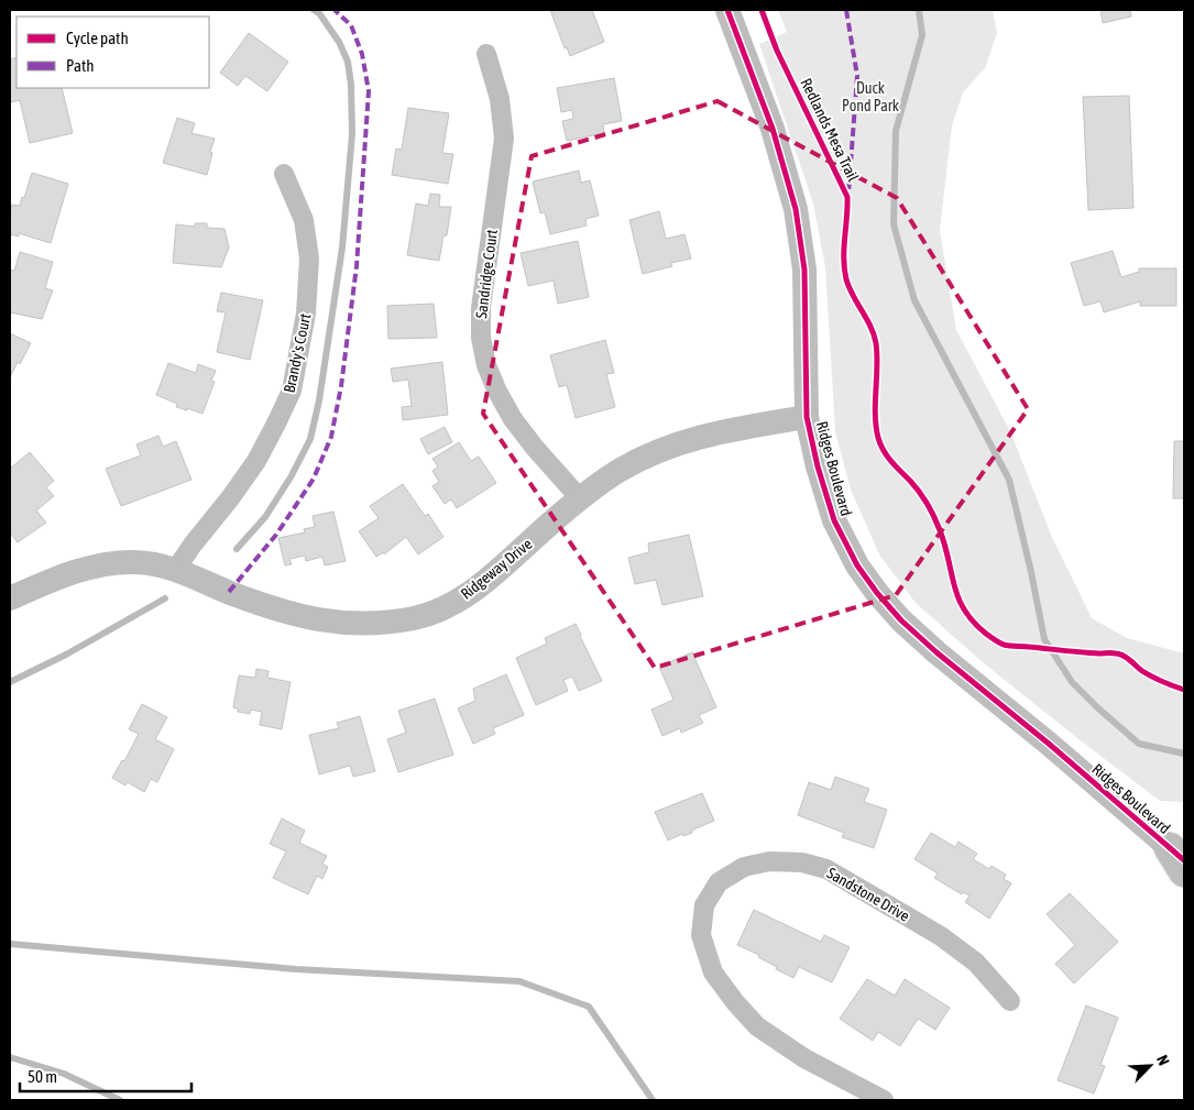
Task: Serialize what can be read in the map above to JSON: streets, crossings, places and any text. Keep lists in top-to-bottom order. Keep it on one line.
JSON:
{"streets":{"street":["Sandridge Court","Brandy's Court","Ridges Boulevard","Ridgeway Drive","Sandstone Drive"],"cycle path":["Redlands Mesa Trail"]},"crossings":[["Sandridge Court","Ridgeway Drive"],["Brandy's Court","Ridgeway Drive"],["Ridges Boulevard","Ridgeway Drive"]],"parks":["Duck Pond Park"],"legend":["Cycle path","Path"],"scale_bar":"50 m","north":"top right"}
